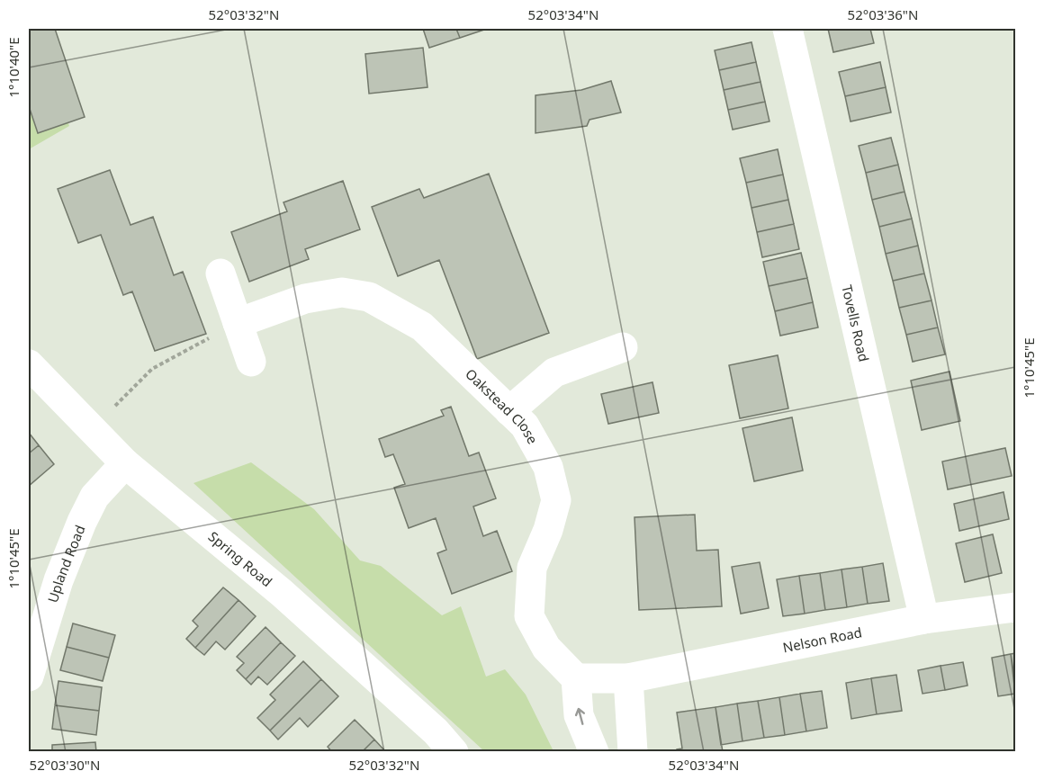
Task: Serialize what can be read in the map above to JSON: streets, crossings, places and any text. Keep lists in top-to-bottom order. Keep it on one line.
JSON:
{"streets":{"street":["Tovells Road","Oakstead Close","Spring Road","Upland Road","Nelson Road"]},"crossings":[["Tovells Road","Nelson Road"],["Oakstead Close","Nelson Road"],["Spring Road","Upland Road"]],"coordinates":["52°03'32\"N","52°03'34\"N","52°03'36\"N","1°10'40\"E","1°10'45\"E","52°03'30\"N"]}
